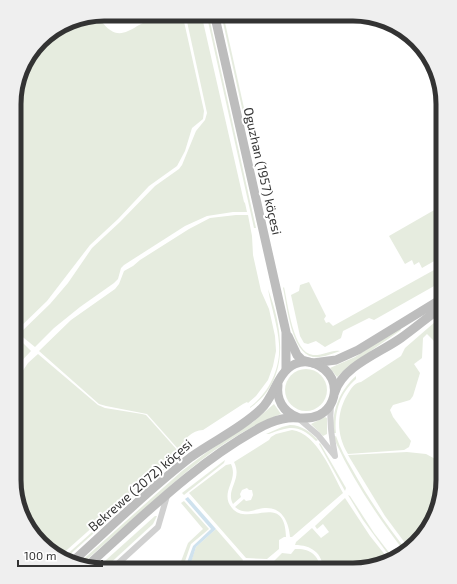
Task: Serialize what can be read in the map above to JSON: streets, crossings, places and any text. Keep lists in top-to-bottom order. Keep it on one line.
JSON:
{"streets":{"main road":["Oguzhan (1957) köçesi","Bekrewe (2072) köçesi"]},"crossings":[["Oguzhan (1957) köçesi","Bekrewe (2072) köçesi"]],"scale_bar":"100 m"}
